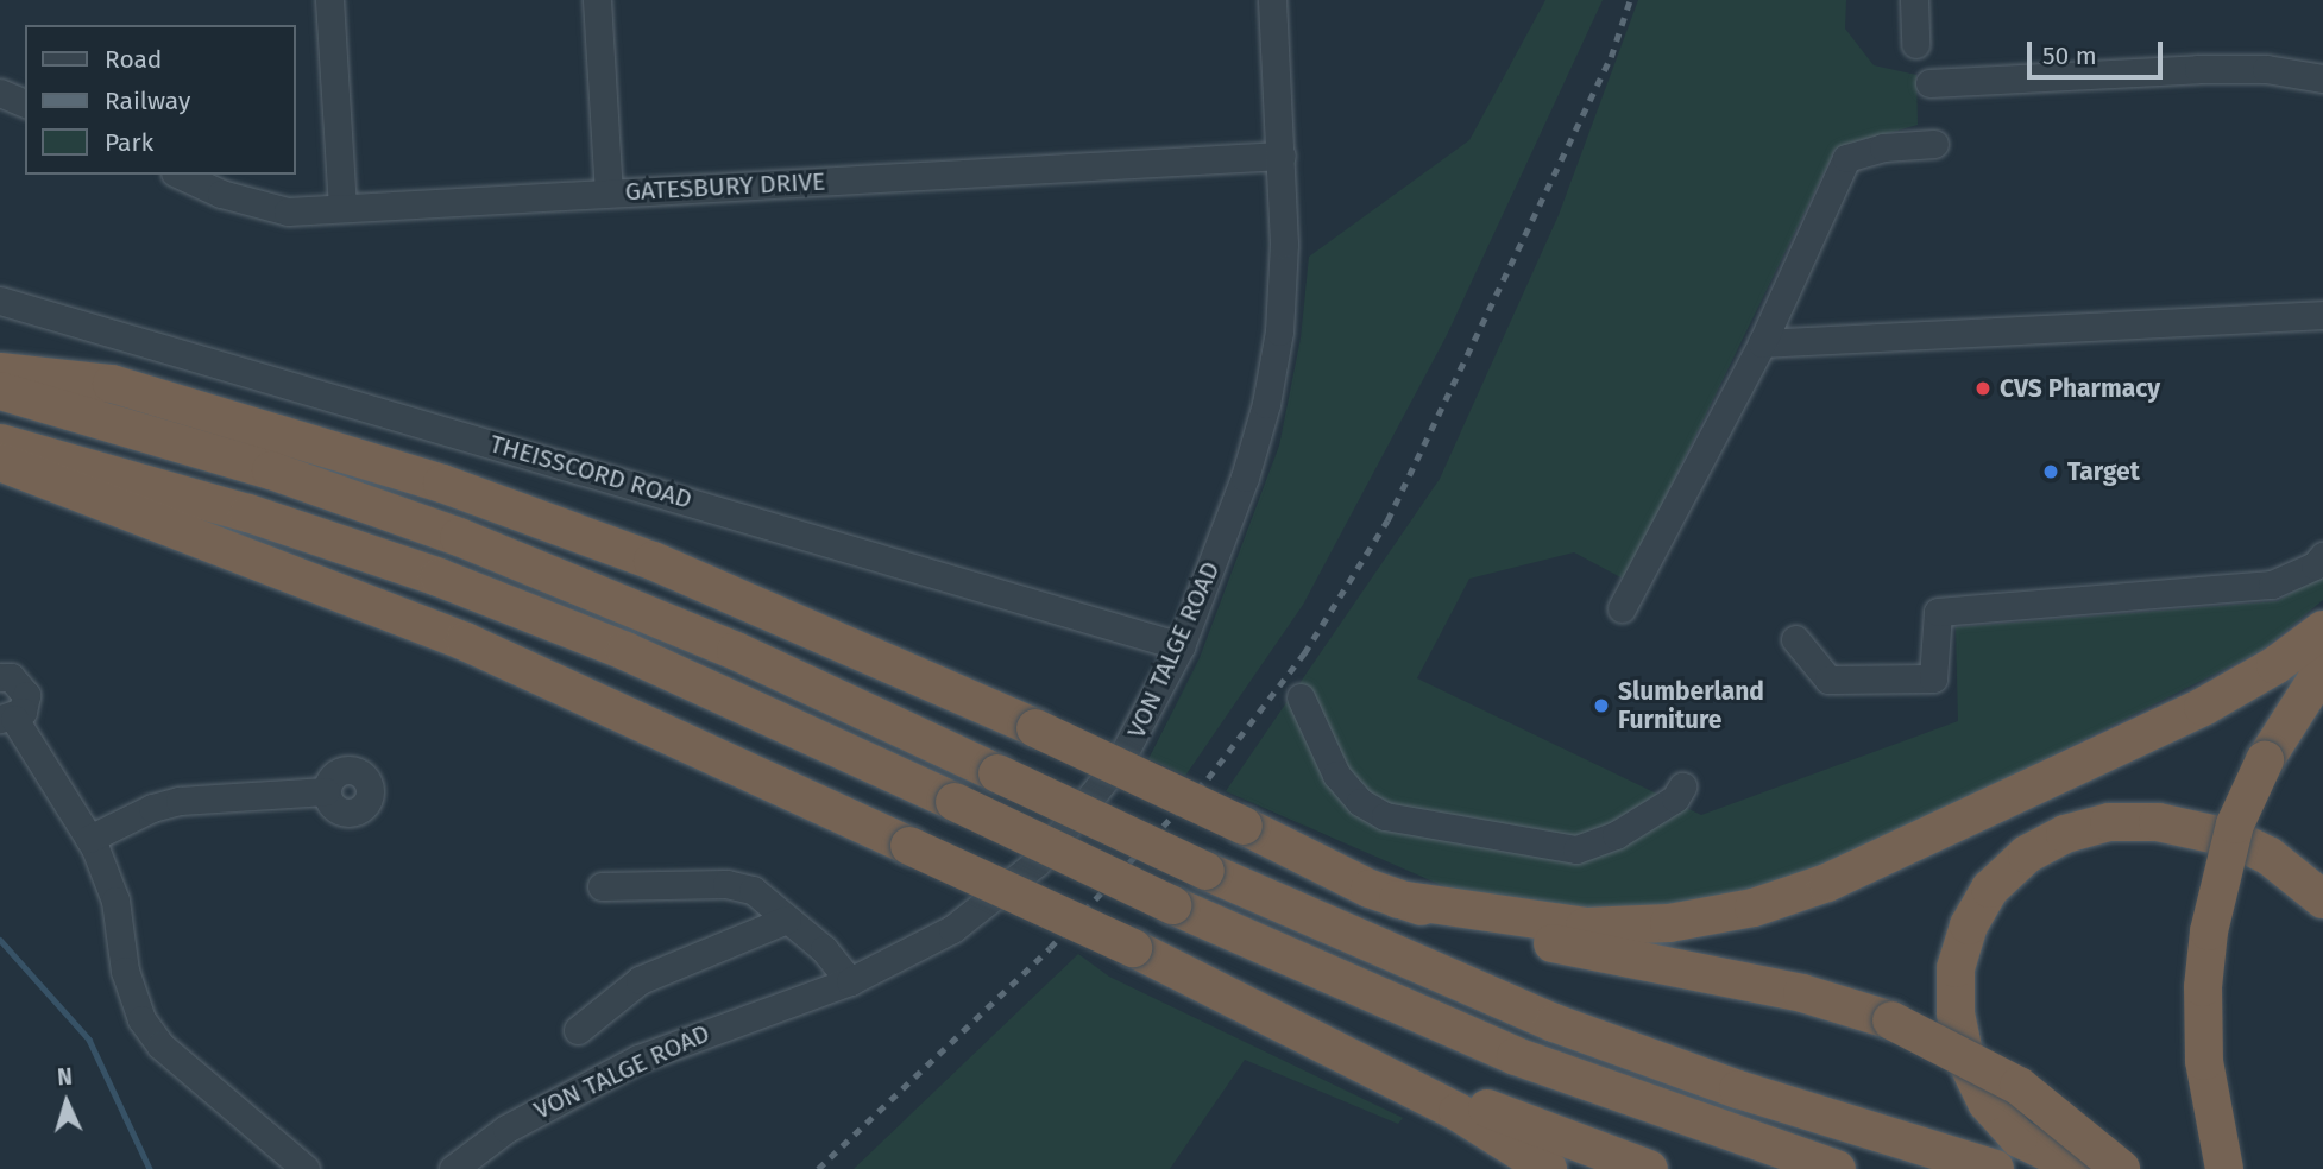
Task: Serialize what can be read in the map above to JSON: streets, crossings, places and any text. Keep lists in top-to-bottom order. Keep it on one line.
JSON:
{"streets":{"street":["GATESBURY DRIVE","THEISSCORD ROAD","VON TALGE ROAD"]},"crossings":[["GATESBURY DRIVE","VON TALGE ROAD"],["THEISSCORD ROAD","VON TALGE ROAD"]],"places":["CVS Pharmacy","Target","Slumberland Furniture"],"legend":["Road","Railway","Park"],"scale_bar":"50 m","north":"top"}
